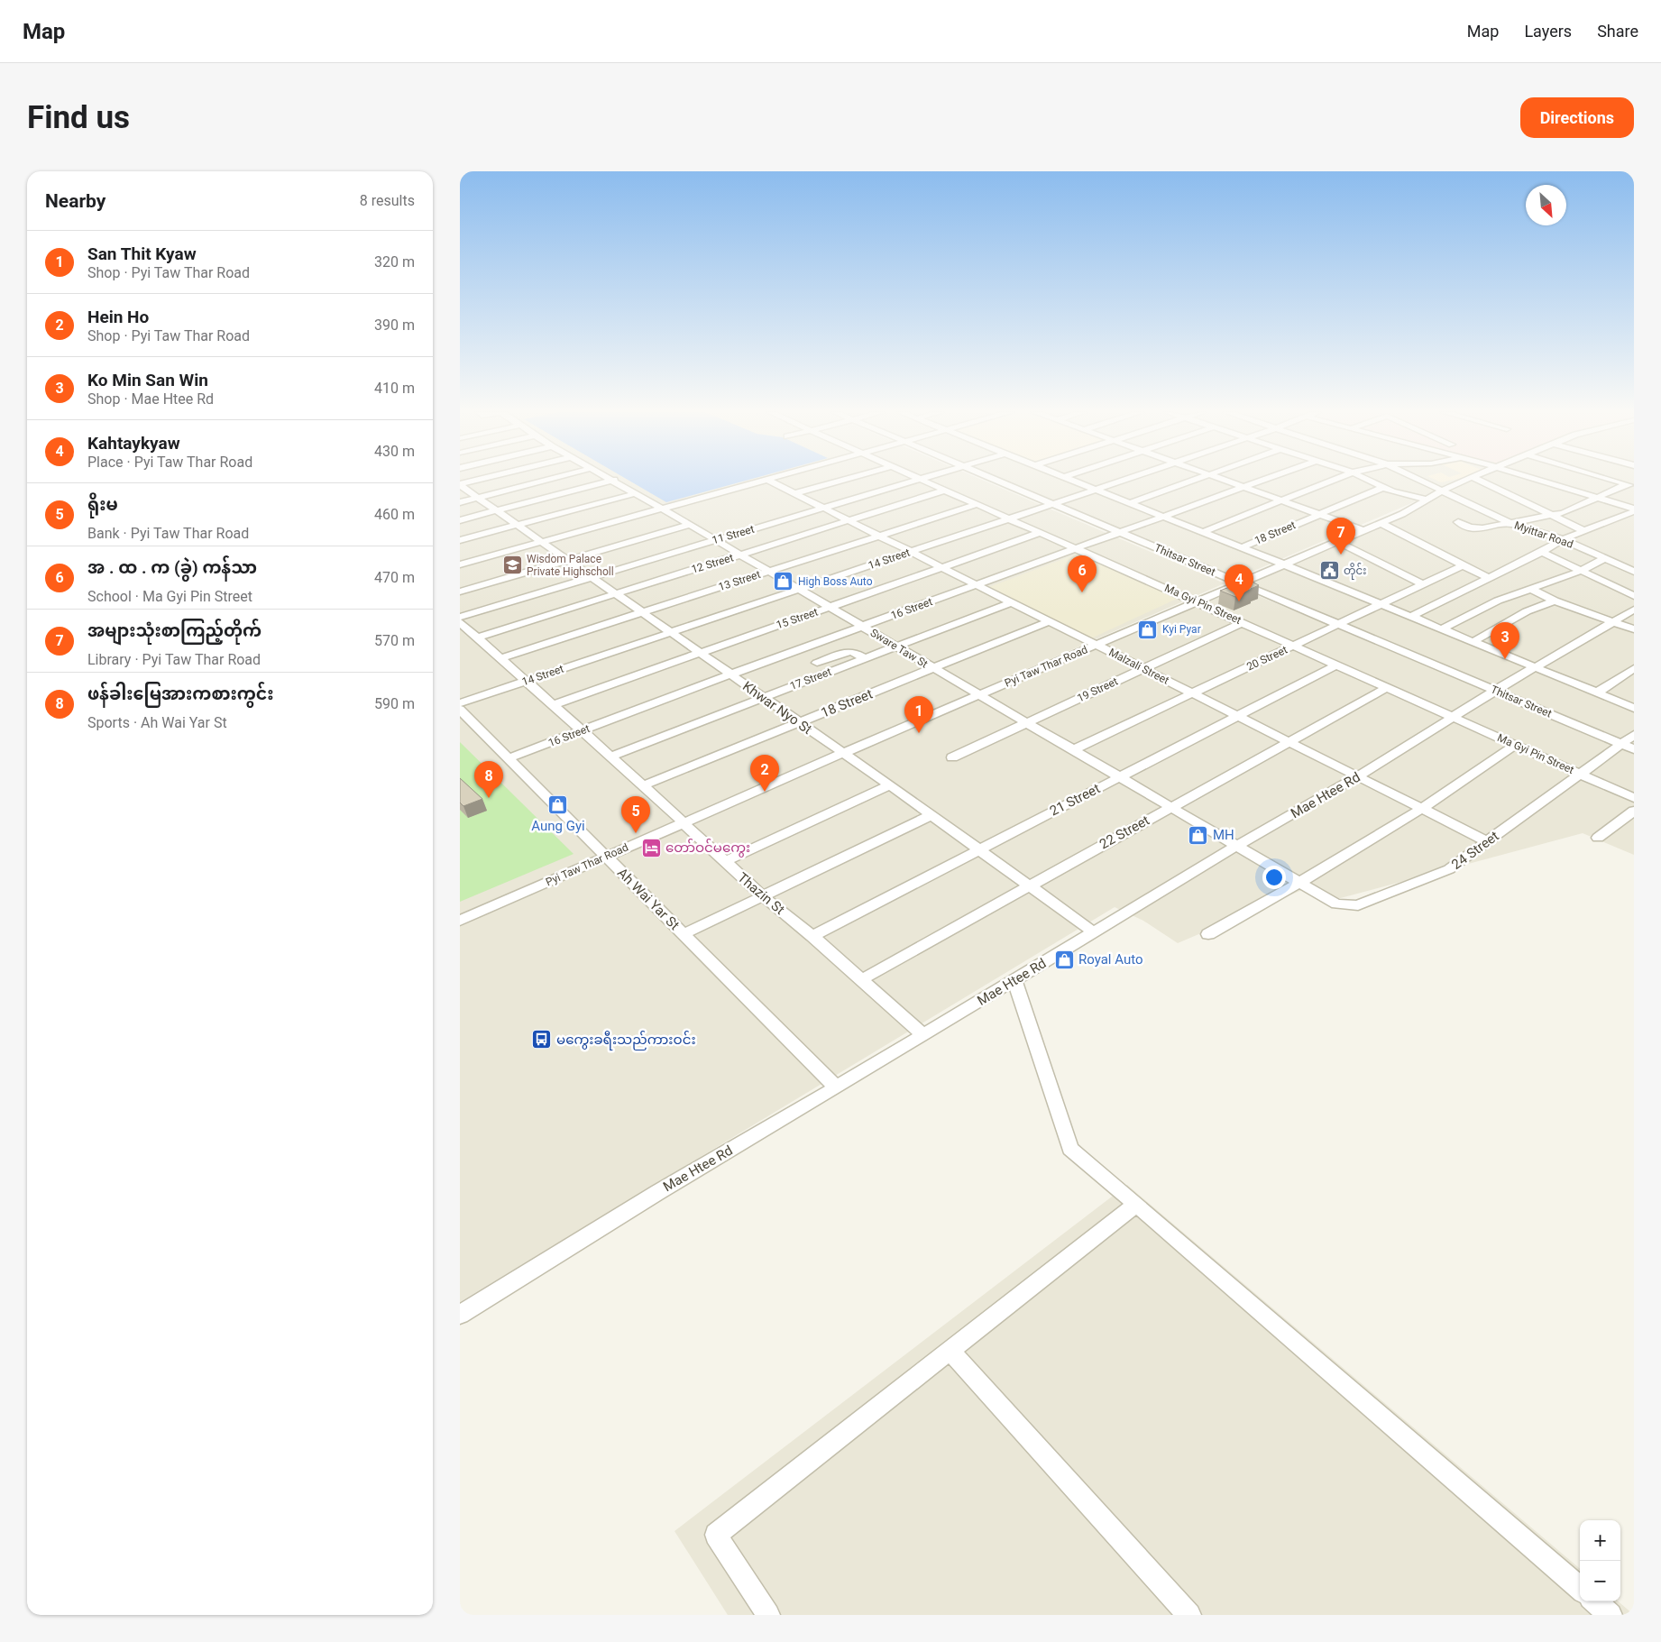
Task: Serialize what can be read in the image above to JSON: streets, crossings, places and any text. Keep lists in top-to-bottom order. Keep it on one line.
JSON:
{"streets":{"street":["18 Street","11 Street","Myittar Road","14 Street","Thitsar Street","12 Street","13 Street","Ma Gyi Pin Street","16 Street","15 Street","Sware Taw St","20 Street","Pyi Taw Thar Road","Malzali Street","17 Street","19 Street","Khwar Nyo St","Mae Htee Rd","21 Street","22 Street","24 Street","Thazin St","Ah Wai Yar St"]},"crossings":[["18 Street","Sware Taw St"],["18 Street","Malzali Street"],["18 Street","Khwar Nyo St"],["18 Street","Thazin St"],["11 Street","Sware Taw St"],["11 Street","Malzali Street"],["11 Street","Khwar Nyo St"],["Myittar Road","Pyi Taw Thar Road"],["14 Street","Thitsar Street"],["14 Street","Ma Gyi Pin Street"],["14 Street","Sware Taw St"],["14 Street","Malzali Street"],["14 Street","Khwar Nyo St"],["14 Street","Thazin St"],["Thitsar Street","16 Street"],["Thitsar Street","20 Street"],["Thitsar Street","Pyi Taw Thar Road"],["Thitsar Street","Mae Htee Rd"],["Thitsar Street","24 Street"],["12 Street","Ma Gyi Pin Street"],["12 Street","Sware Taw St"],["12 Street","Malzali Street"],["12 Street","Khwar Nyo St"],["12 Street","Thazin St"],["13 Street","Ma Gyi Pin Street"],["13 Street","Sware Taw St"],["13 Street","Malzali Street"],["13 Street","Khwar Nyo St"],["13 Street","Thazin St"],["Ma Gyi Pin Street","16 Street"],["Ma Gyi Pin Street","15 Street"],["Ma Gyi Pin Street","20 Street"],["Ma Gyi Pin Street","Pyi Taw Thar Road"],["Ma Gyi Pin Street","19 Street"],["Ma Gyi Pin Street","Mae Htee Rd"],["Ma Gyi Pin Street","21 Street"],["Ma Gyi Pin Street","22 Street"],["Ma Gyi Pin Street","24 Street"],["16 Street","Sware Taw St"],["16 Street","Malzali Street"],["16 Street","Khwar Nyo St"],["16 Street","Thazin St"],["16 Street","Ah Wai Yar St"],["15 Street","Sware Taw St"],["15 Street","Malzali Street"],["15 Street","Khwar Nyo St"],["15 Street","Thazin St"],["Sware Taw St","20 Street"],["Sware Taw St","Pyi Taw Thar Road"],["Sware Taw St","17 Street"],["Sware Taw St","19 Street"],["Sware Taw St","Mae Htee Rd"],["Sware Taw St","21 Street"],["Sware Taw St","22 Street"],["Sware Taw St","24 Street"],["20 Street","Malzali Street"],["Pyi Taw Thar Road","Malzali Street"],["Pyi Taw Thar Road","Khwar Nyo St"],["Pyi Taw Thar Road","Thazin St"],["Pyi Taw Thar Road","Ah Wai Yar St"],["Malzali Street","17 Street"],["Malzali Street","19 Street"],["Malzali Street","Mae Htee Rd"],["Malzali Street","21 Street"],["Malzali Street","22 Street"],["Malzali Street","24 Street"],["17 Street","Khwar Nyo St"],["17 Street","Thazin St"],["Khwar Nyo St","Mae Htee Rd"],["Khwar Nyo St","21 Street"],["Khwar Nyo St","22 Street"],["Mae Htee Rd","Thazin St"],["Mae Htee Rd","Ah Wai Yar St"],["21 Street","Thazin St"],["22 Street","Thazin St"]],"places":{"school or university":["Wisdom Palace Private Highscholl"],"public building":["တိုင်း"],"shop":["High Boss Auto","Kyi Pyar","Aung Gyi","MH","Royal Auto"],"hotel":["တော်ဝင်မကွေး"],"bus stop":["မကွေးခရီးသည်ကားဝင်း"]},"north":"bottom right","page":{"header":"Map","nav":["Map","Layers","Share"],"buttons":"Directions","title":"Find us","heading":["Nearby","8 results"],"list":[{"mark":"1","name":"San Thit Kyaw","note":"Shop · Pyi Taw Thar Road","value":"320 m"},{"mark":"2","name":"Hein Ho","note":"Shop · Pyi Taw Thar Road","value":"390 m"},{"mark":"3","name":"Ko Min San Win","note":"Shop · Mae Htee Rd","value":"410 m"},{"mark":"4","name":"Kahtaykyaw","note":"Place · Pyi Taw Thar Road","value":"430 m"},{"mark":"5","name":"ရိုးမ","note":"Bank · Pyi Taw Thar Road","value":"460 m"},{"mark":"6","name":"အ . ထ . က (ခွဲ) ကန်သာ","note":"School · Ma Gyi Pin Street","value":"470 m"},{"mark":"7","name":"အများသုံးစာကြည့်တိုက်","note":"Library · Pyi Taw Thar Road","value":"570 m"},{"mark":"8","name":"ဖန်ခါးမြေအားကစားကွင်း","note":"Sports · Ah Wai Yar St","value":"590 m"}],"pins":["7","6","4","3","1","2","8","5"],"map_buttons":["+","−"]}}
